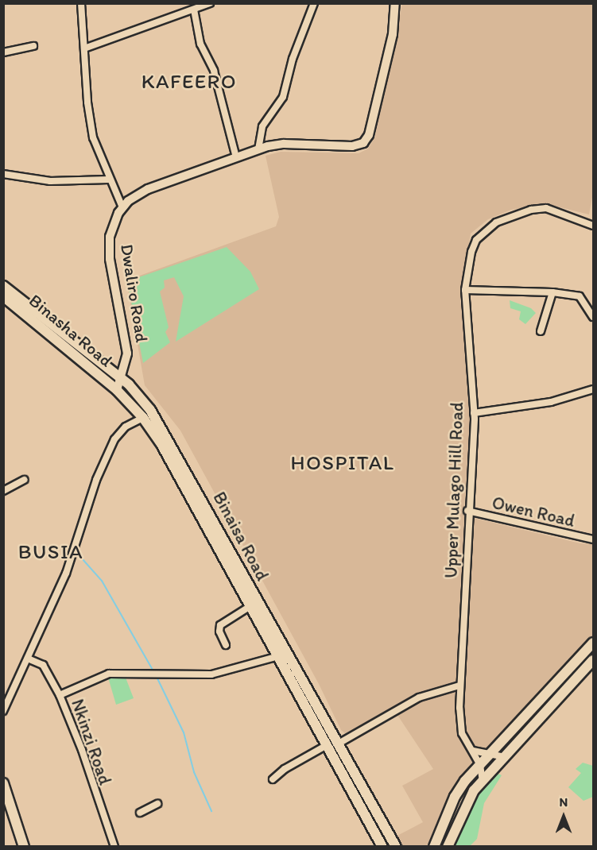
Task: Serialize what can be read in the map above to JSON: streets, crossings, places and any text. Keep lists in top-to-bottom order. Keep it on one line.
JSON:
{"streets":{"main road":["Binasha Road","Binaisa Road"],"street":["Dwaliro Road","Upper Mulago Hill Road","Owen Road","Nkinzi Road"]},"crossings":[["Dwaliro Road","Binasha Road"],["Dwaliro Road","Binaisa Road"],["Binasha Road","Binaisa Road"],["Upper Mulago Hill Road","Owen Road"]],"districts":["KAFEERO","HOSPITAL","BUSIA"],"north":"top"}
